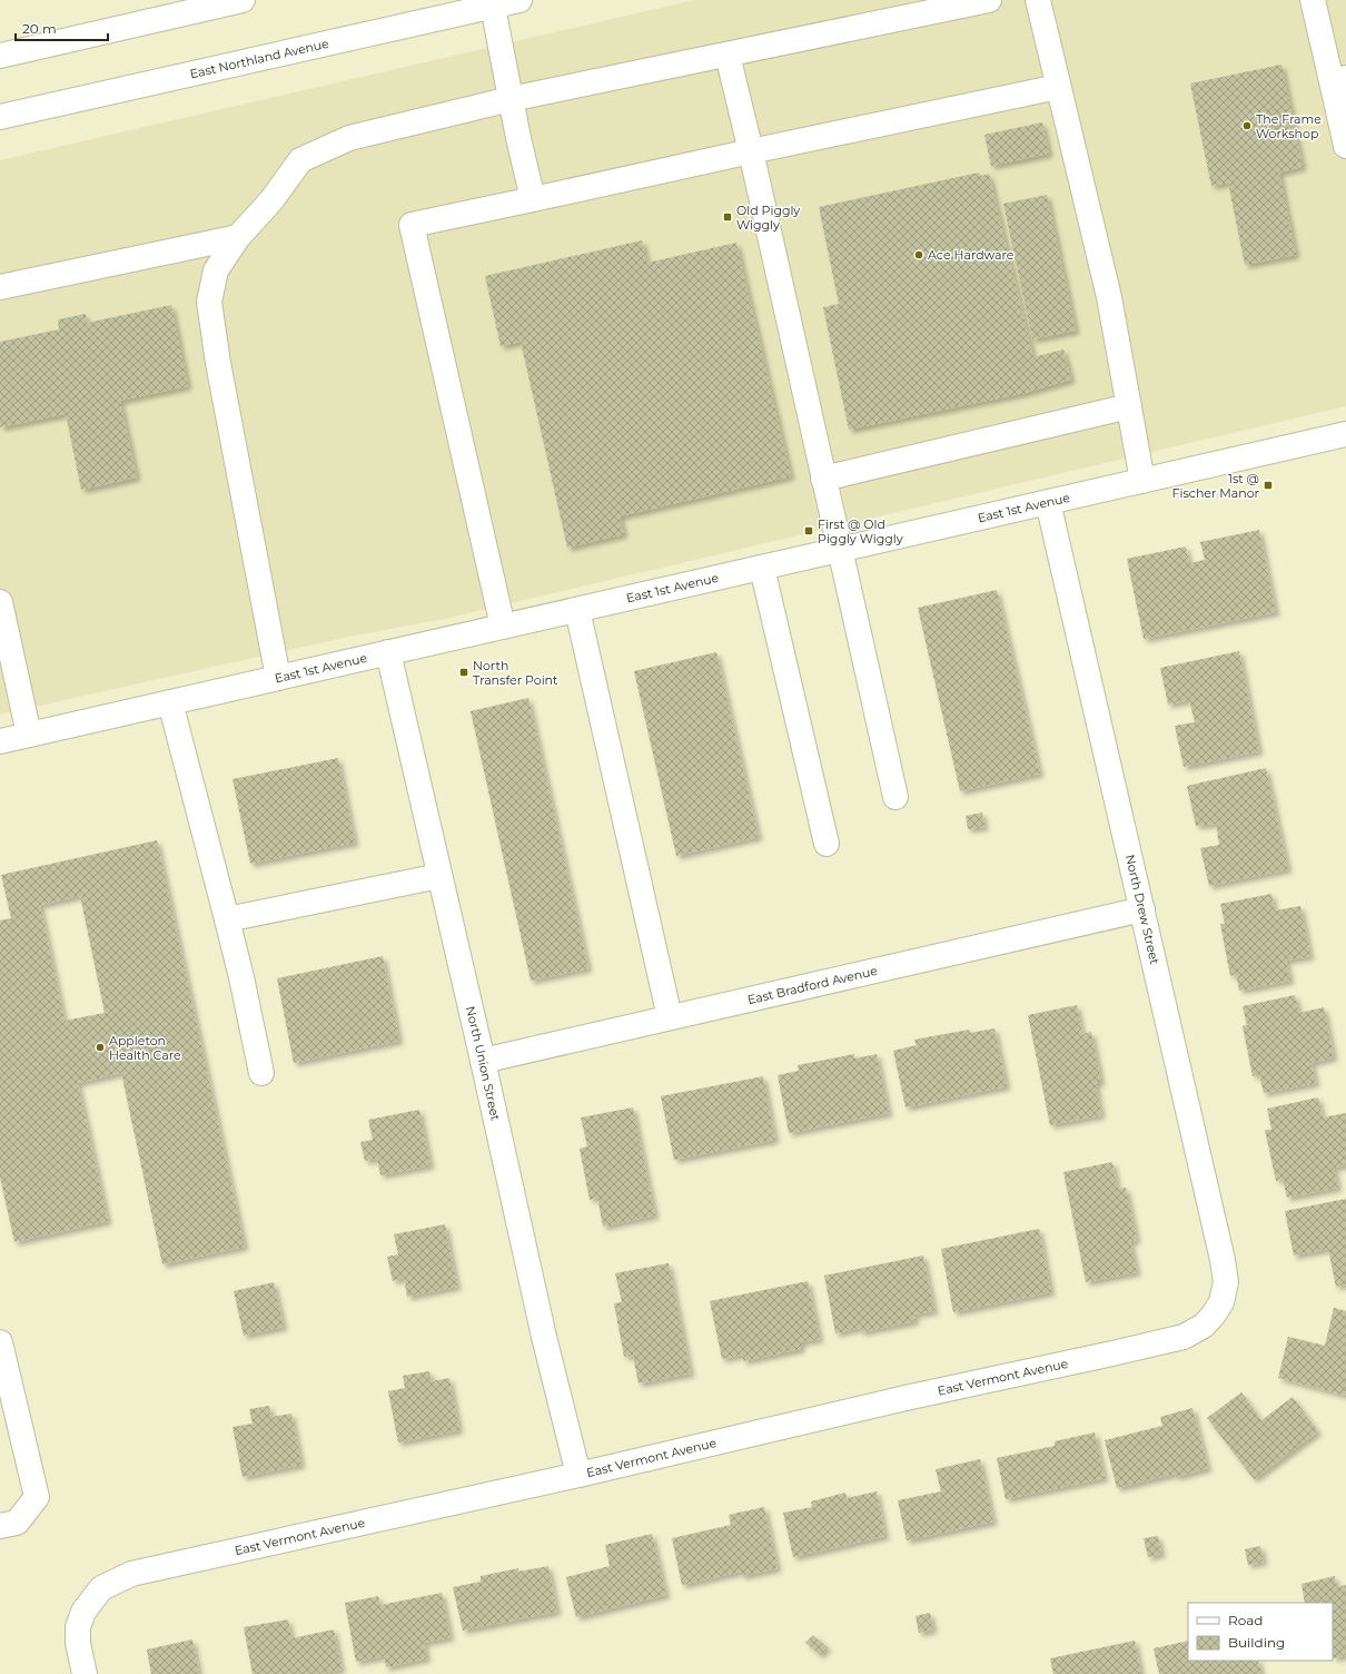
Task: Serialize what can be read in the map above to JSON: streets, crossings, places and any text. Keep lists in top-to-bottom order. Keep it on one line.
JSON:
{"streets":{"street":["East Northland Avenue","East 1st Avenue","North Drew Street","East Bradford Avenue","North Union Street","East Vermont Avenue"]},"crossings":[["East 1st Avenue","North Drew Street"],["East 1st Avenue","North Union Street"],["North Drew Street","East Bradford Avenue"],["North Drew Street","East Vermont Avenue"],["East Bradford Avenue","North Union Street"],["North Union Street","East Vermont Avenue"]],"places":{"other":["The Frame Workshop","Ace Hardware","Appleton Health Care"],"transit":["Old Piggly Wiggly","1st @ Fischer Manor","First @ Old Piggly Wiggly","North Transfer Point"]},"legend":["Road","Building"],"scale_bar":"20 m"}
